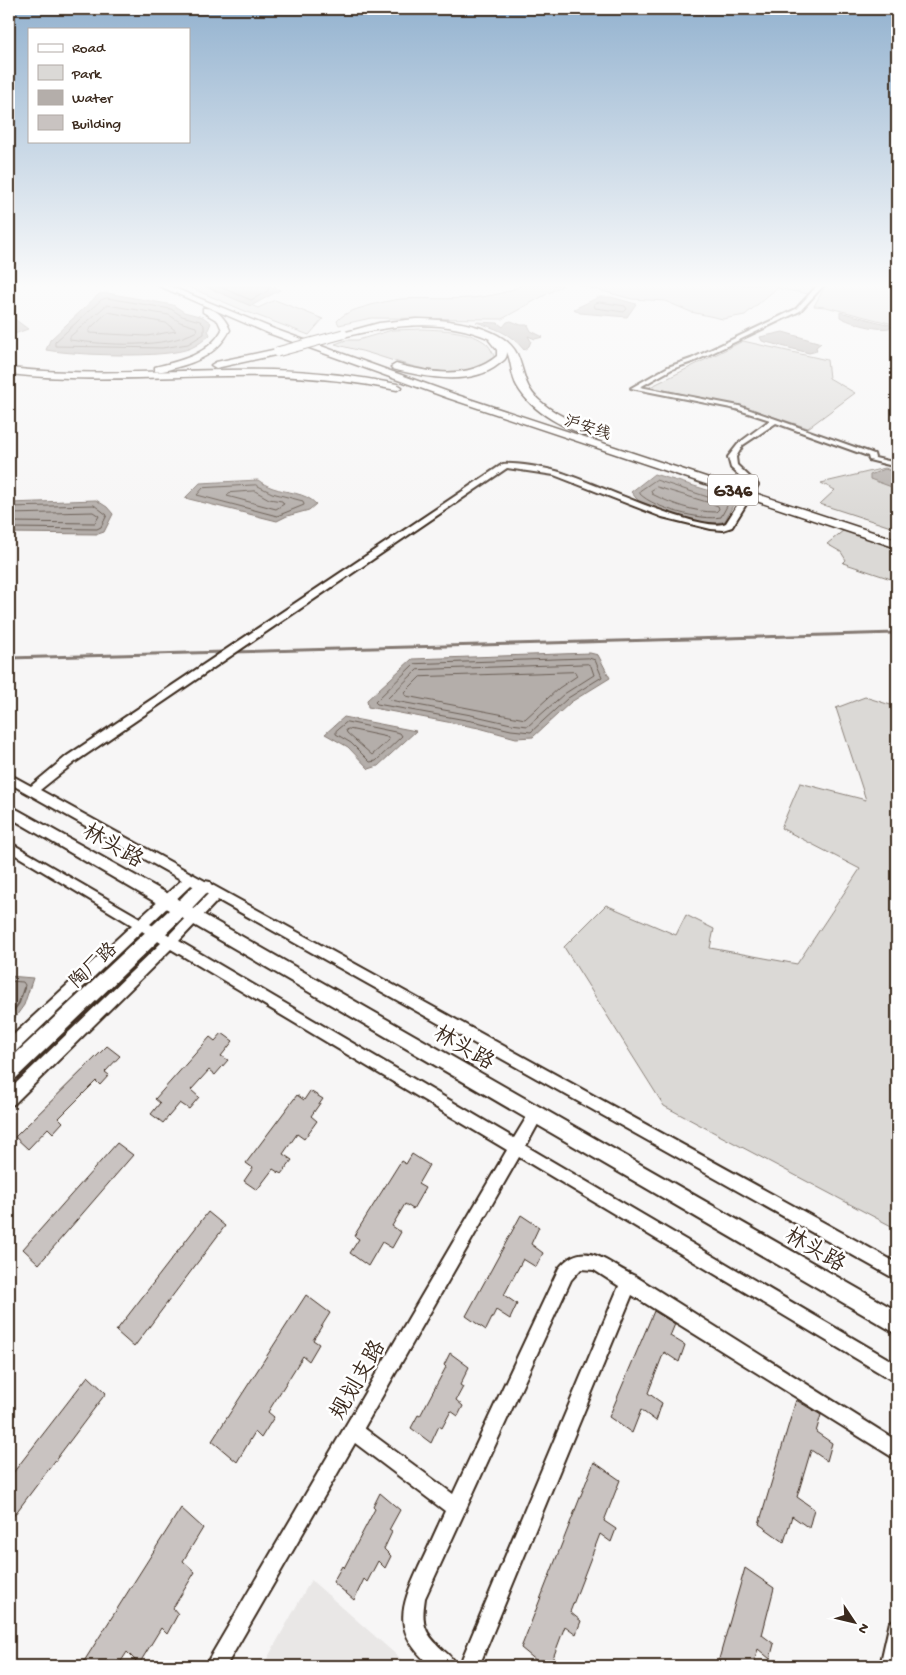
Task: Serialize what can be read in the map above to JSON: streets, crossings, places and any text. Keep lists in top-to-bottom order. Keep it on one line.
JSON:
{"streets":{"highway":["沪安线","G346"],"main road":["林头路","陶厂路"],"street":["规划支路"]},"crossings":[["林头路","陶厂路"],["林头路","规划支路"]],"legend":["Road","Park","Water","Building"],"north":"bottom right"}
